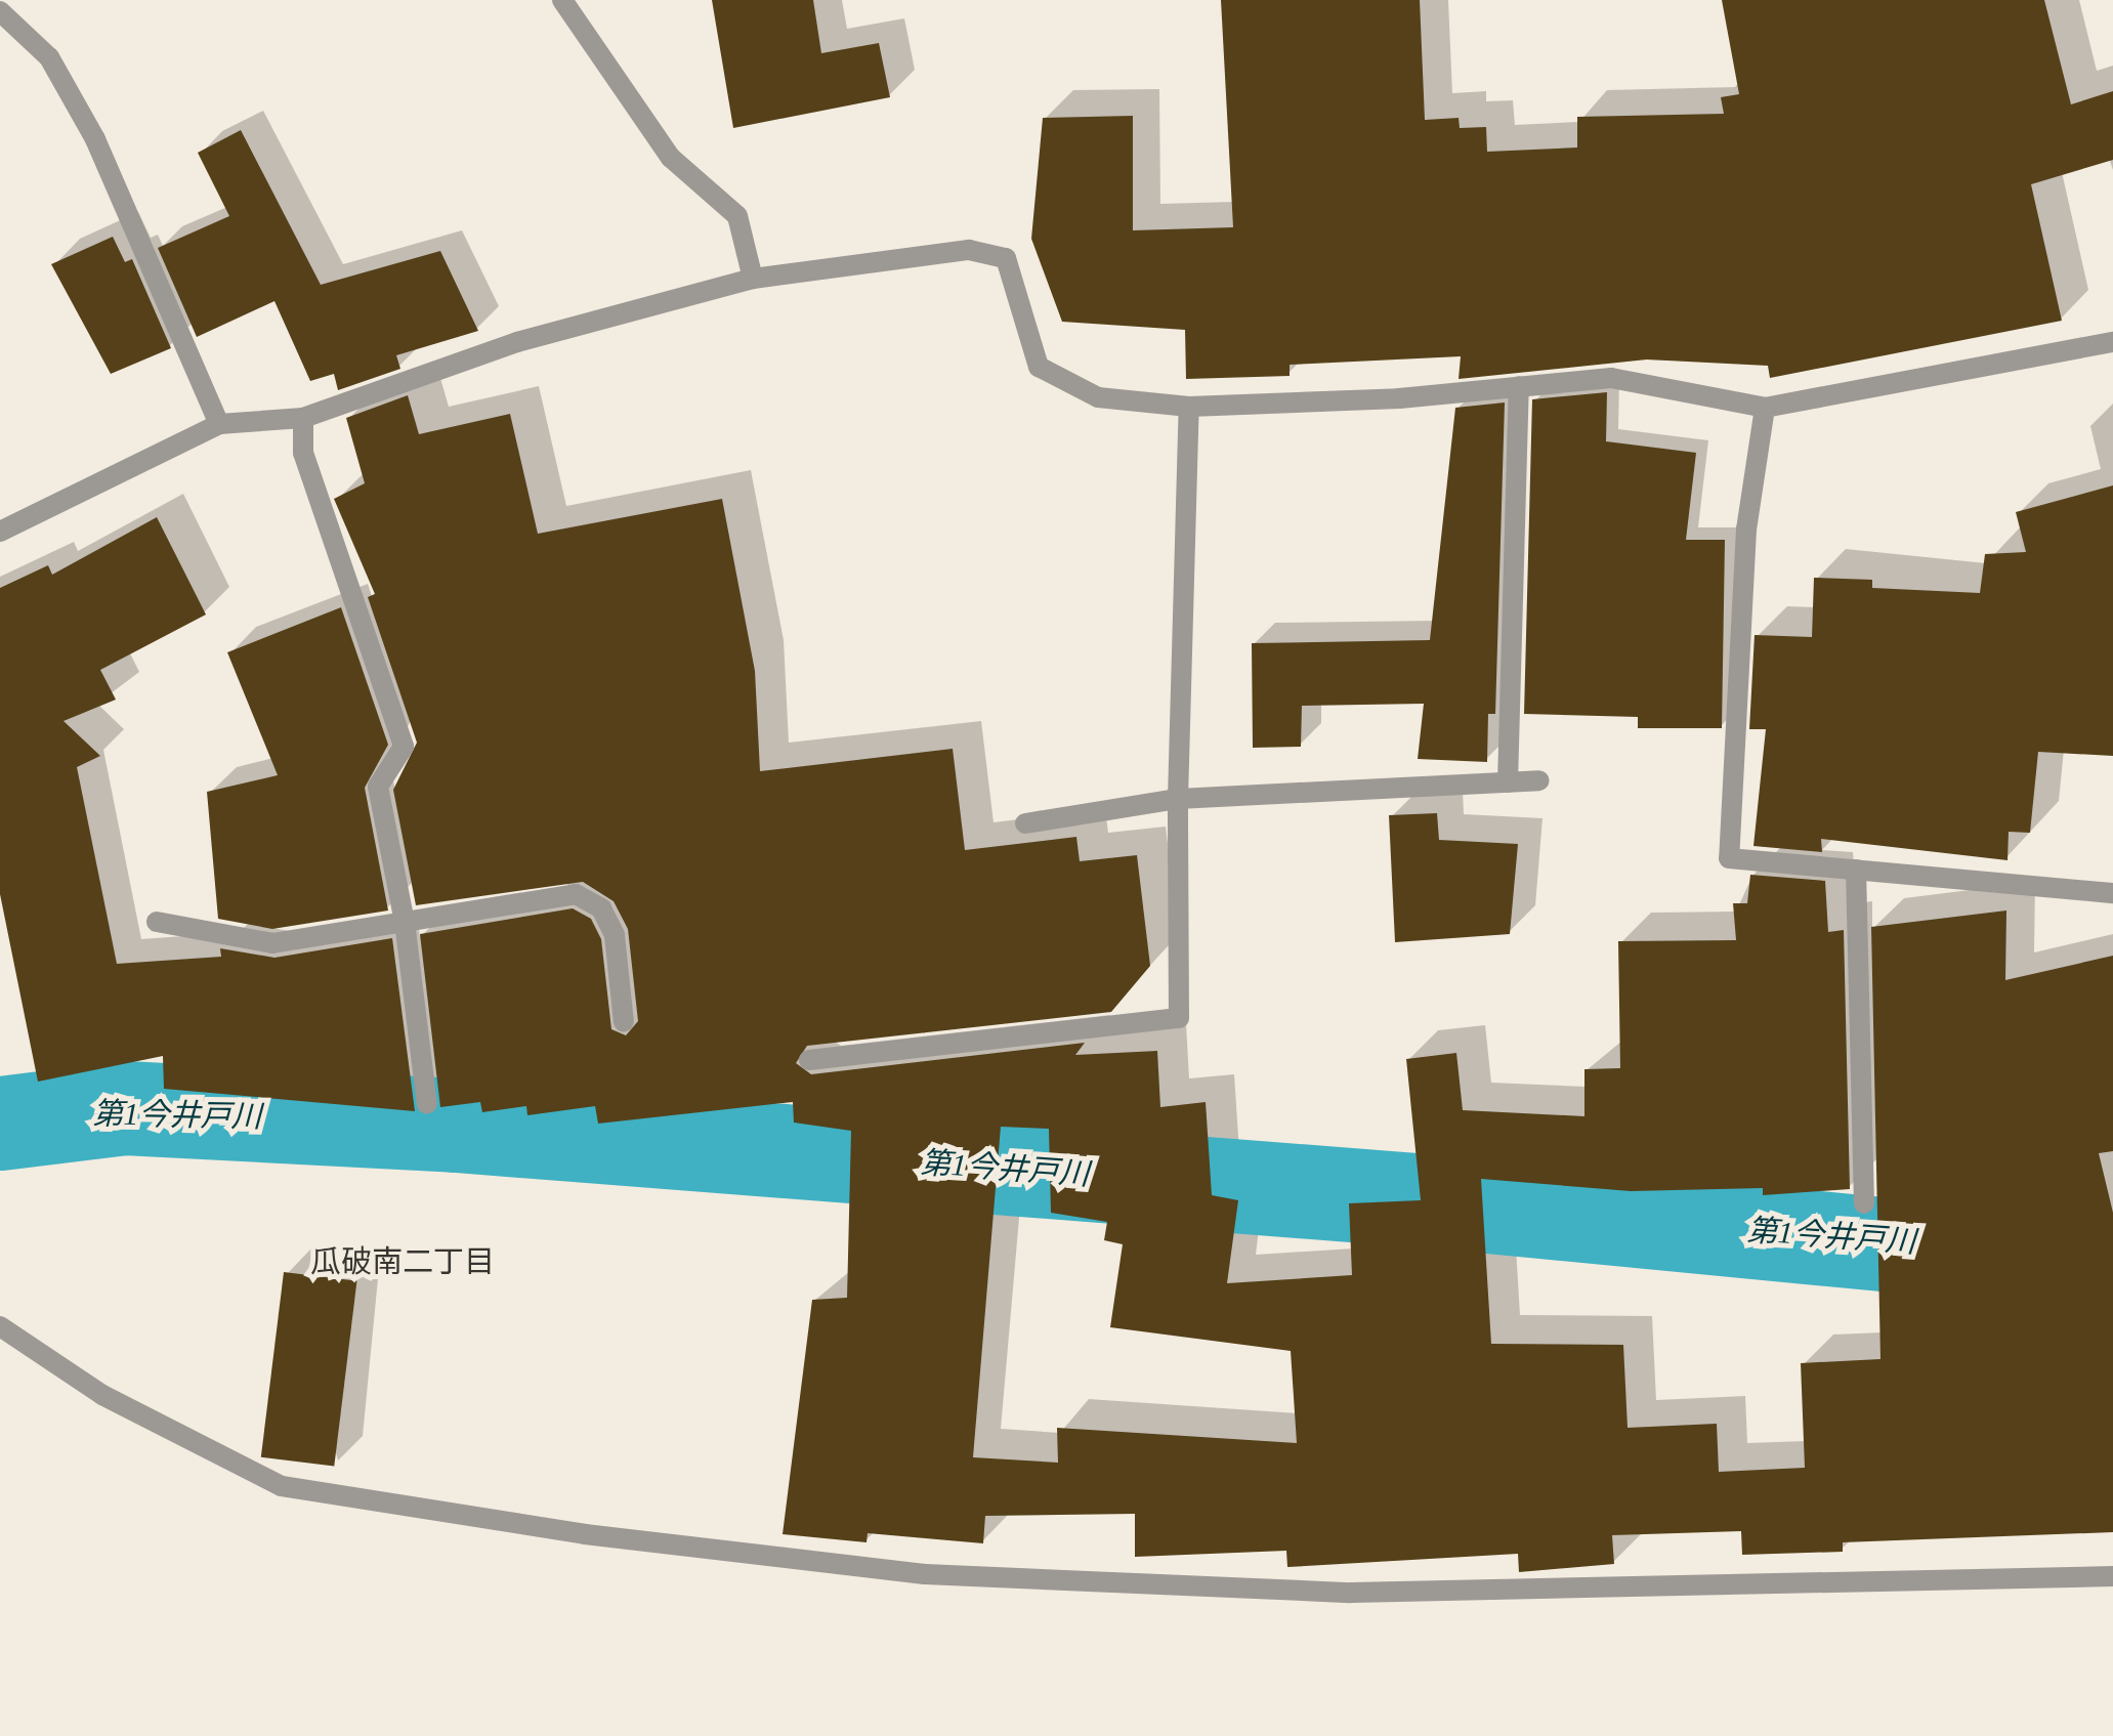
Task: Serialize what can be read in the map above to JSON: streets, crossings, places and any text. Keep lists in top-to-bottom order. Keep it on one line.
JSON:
{"districts":["瓜破南二丁目"],"water":["第1今井戸川"]}
